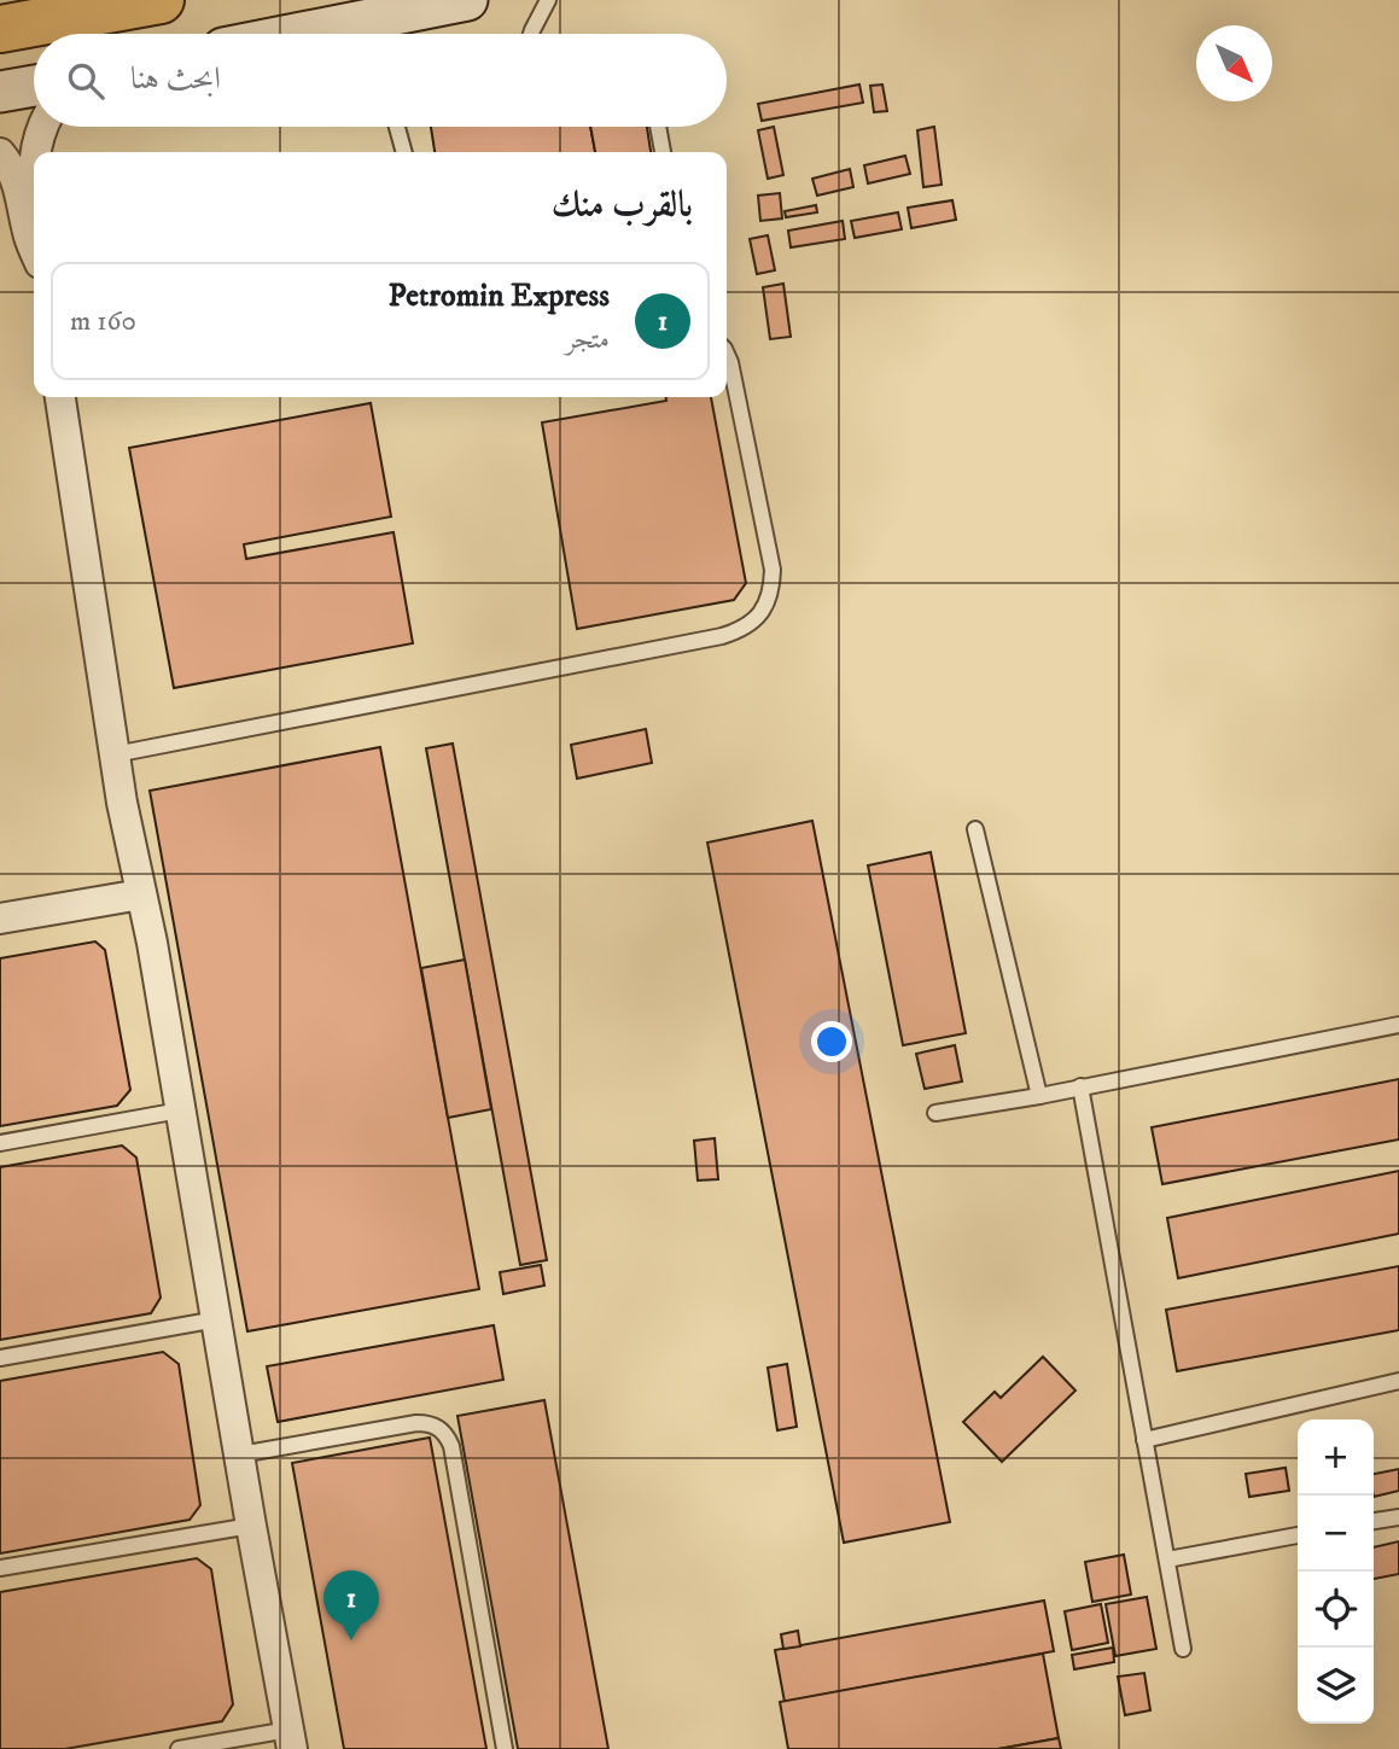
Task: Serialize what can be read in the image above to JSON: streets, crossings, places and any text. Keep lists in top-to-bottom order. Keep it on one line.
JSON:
{"north":"bottom right","page":{"search":"ابحث هنا","heading":"بالقرب منك","list":[{"mark":"1","name":"Petromin Express","note":"متجر","value":"160 m"}],"map_buttons":["+","−"],"pins":"1"}}
